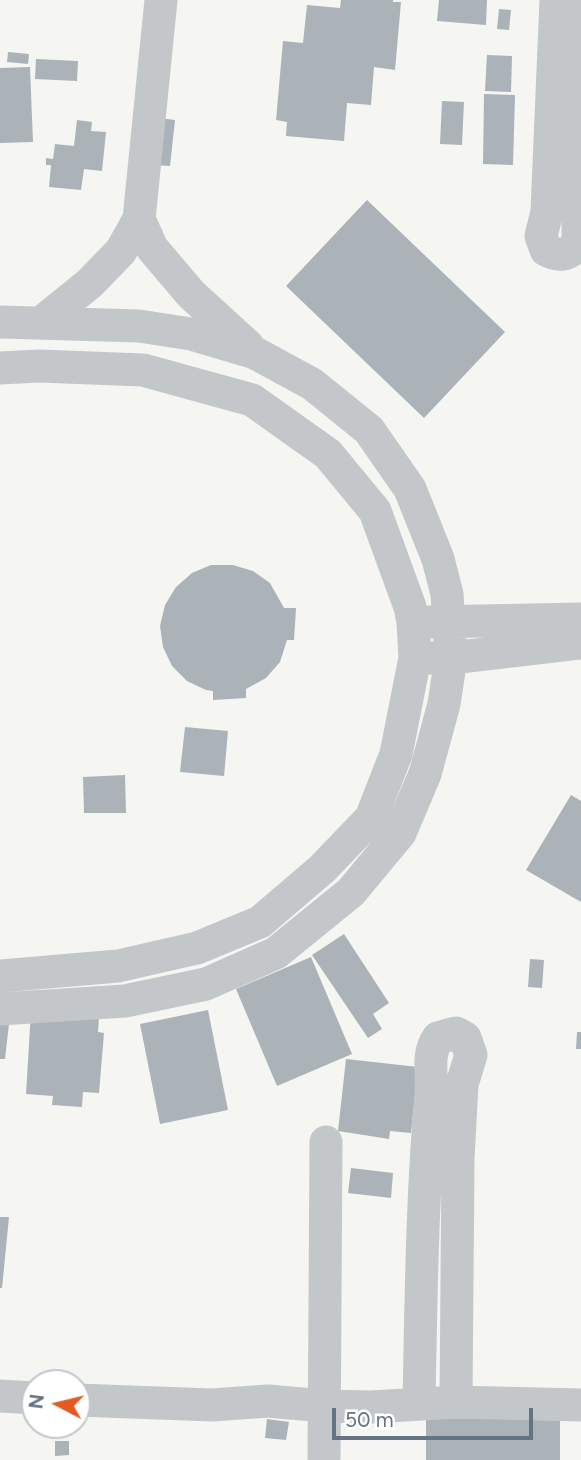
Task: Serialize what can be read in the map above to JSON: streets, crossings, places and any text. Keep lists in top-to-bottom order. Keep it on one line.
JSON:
{"scale_bar":"50 m","north":"left"}
